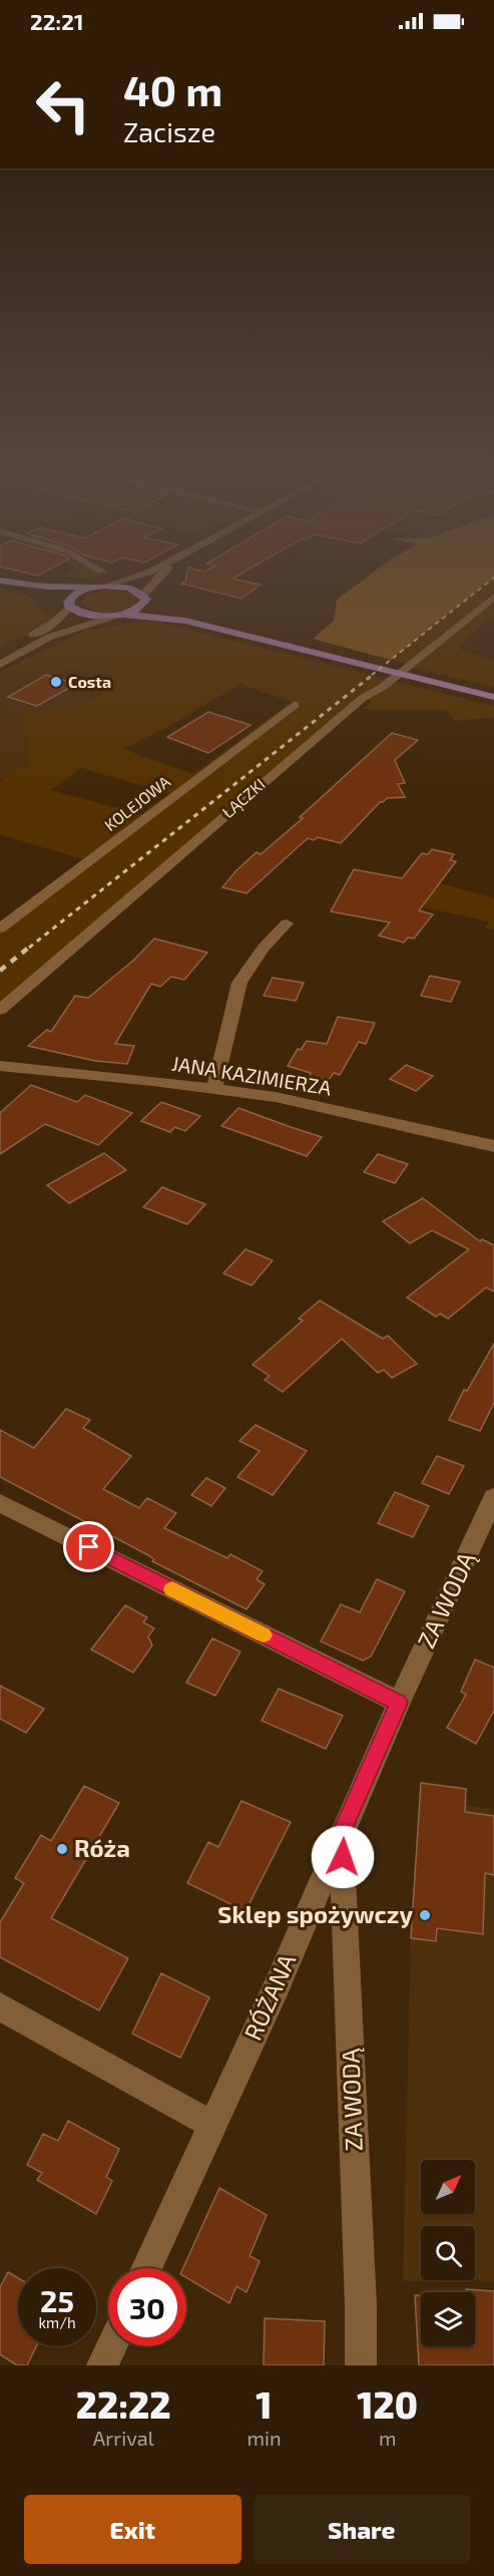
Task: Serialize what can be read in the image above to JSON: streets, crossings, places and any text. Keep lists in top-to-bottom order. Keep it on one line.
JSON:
{"streets":{"street":["ŁĄCZKI","KOLEJOWA","JANA KAZIMIERZA","ZA WODĄ","RÓŻANA"]},"crossings":[["ZA WODĄ","RÓŻANA"]],"places":["Costa","Róża","Sklep spożywczy"],"north":"top right","page":{"status":"22:21","turn":["40 m","Zacisze"],"speed":"25 km/h","limit":"30","eta":["22:22","Arrival","1","min","120","m"],"buttons":["Exit","Share"]}}
